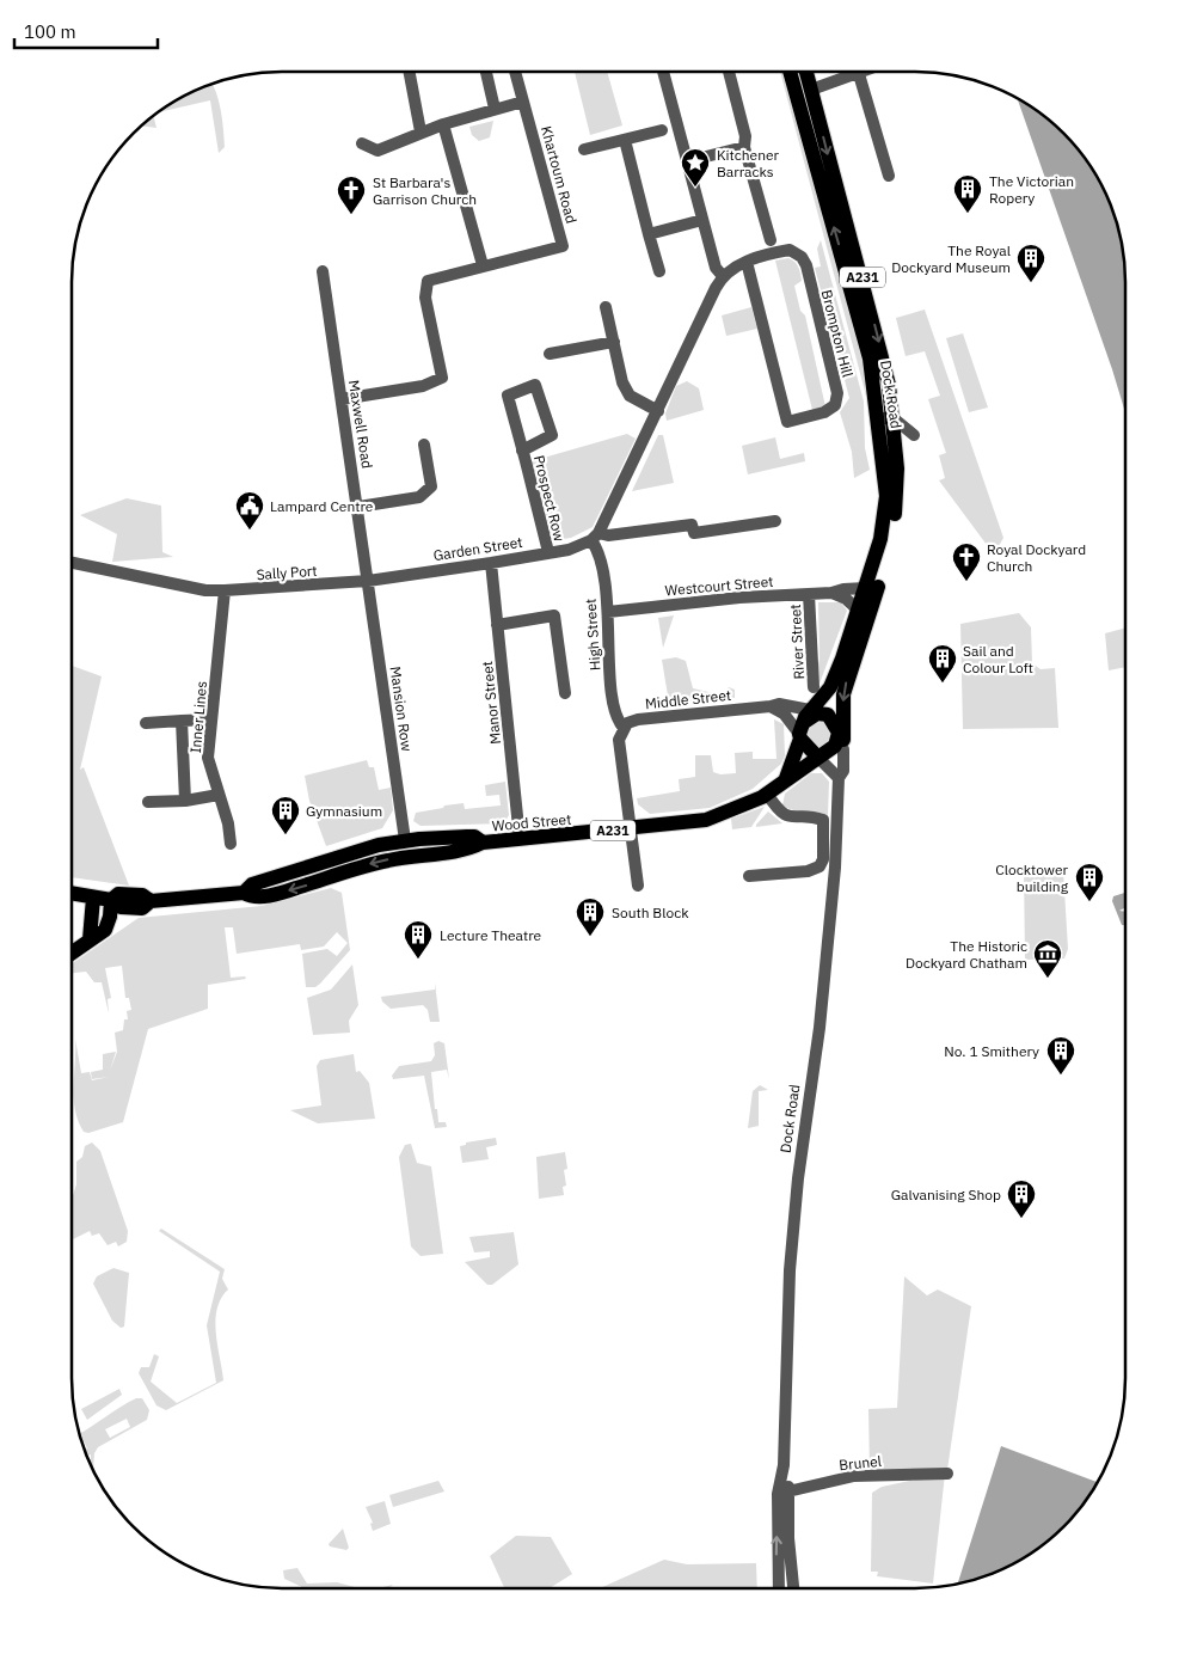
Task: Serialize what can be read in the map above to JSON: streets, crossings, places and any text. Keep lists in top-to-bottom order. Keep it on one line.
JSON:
{"streets":{"main road":["A231","Dock Road","Wood Street"],"street":["Khartoum Road","Brompton Hill","Maxwell Road","Prospect Row","Garden Street","Sally Port","Westcourt Street","High Street","River Street","Middle Street","Manor Street","Mansion Row","Inner Lines","Brunel"]},"crossings":[["Khartoum Road","Maxwell Road"],["A231","Wood Street"],["Dock Road","Westcourt Street"],["Dock Road","Middle Street"],["Dock Road","Wood Street"],["Dock Road","Brunel"],["Maxwell Road","Garden Street"],["Maxwell Road","Sally Port"],["Maxwell Road","Mansion Row"],["Prospect Row","Garden Street"],["Garden Street","Sally Port"],["Garden Street","High Street"],["Garden Street","Manor Street"],["Garden Street","Mansion Row"],["Sally Port","Mansion Row"],["Sally Port","Inner Lines"],["Westcourt Street","High Street"],["Westcourt Street","River Street"],["High Street","Middle Street"],["Manor Street","Wood Street"],["Mansion Row","Wood Street"]],"places":{"place":["Kitchener Barracks"],"building":["The Victorian Ropery","The Royal Dockyard Museum","Sail and Colour Loft","Gymnasium","Clocktower building","South Block","Lecture Theatre","No. 1 Smithery","Galvanising Shop"],"church":["St Barbara's Garrison Church","Royal Dockyard Church"],"public building":["Lampard Centre"],"museum":["The Historic Dockyard Chatham"]},"scale_bar":"100 m"}
